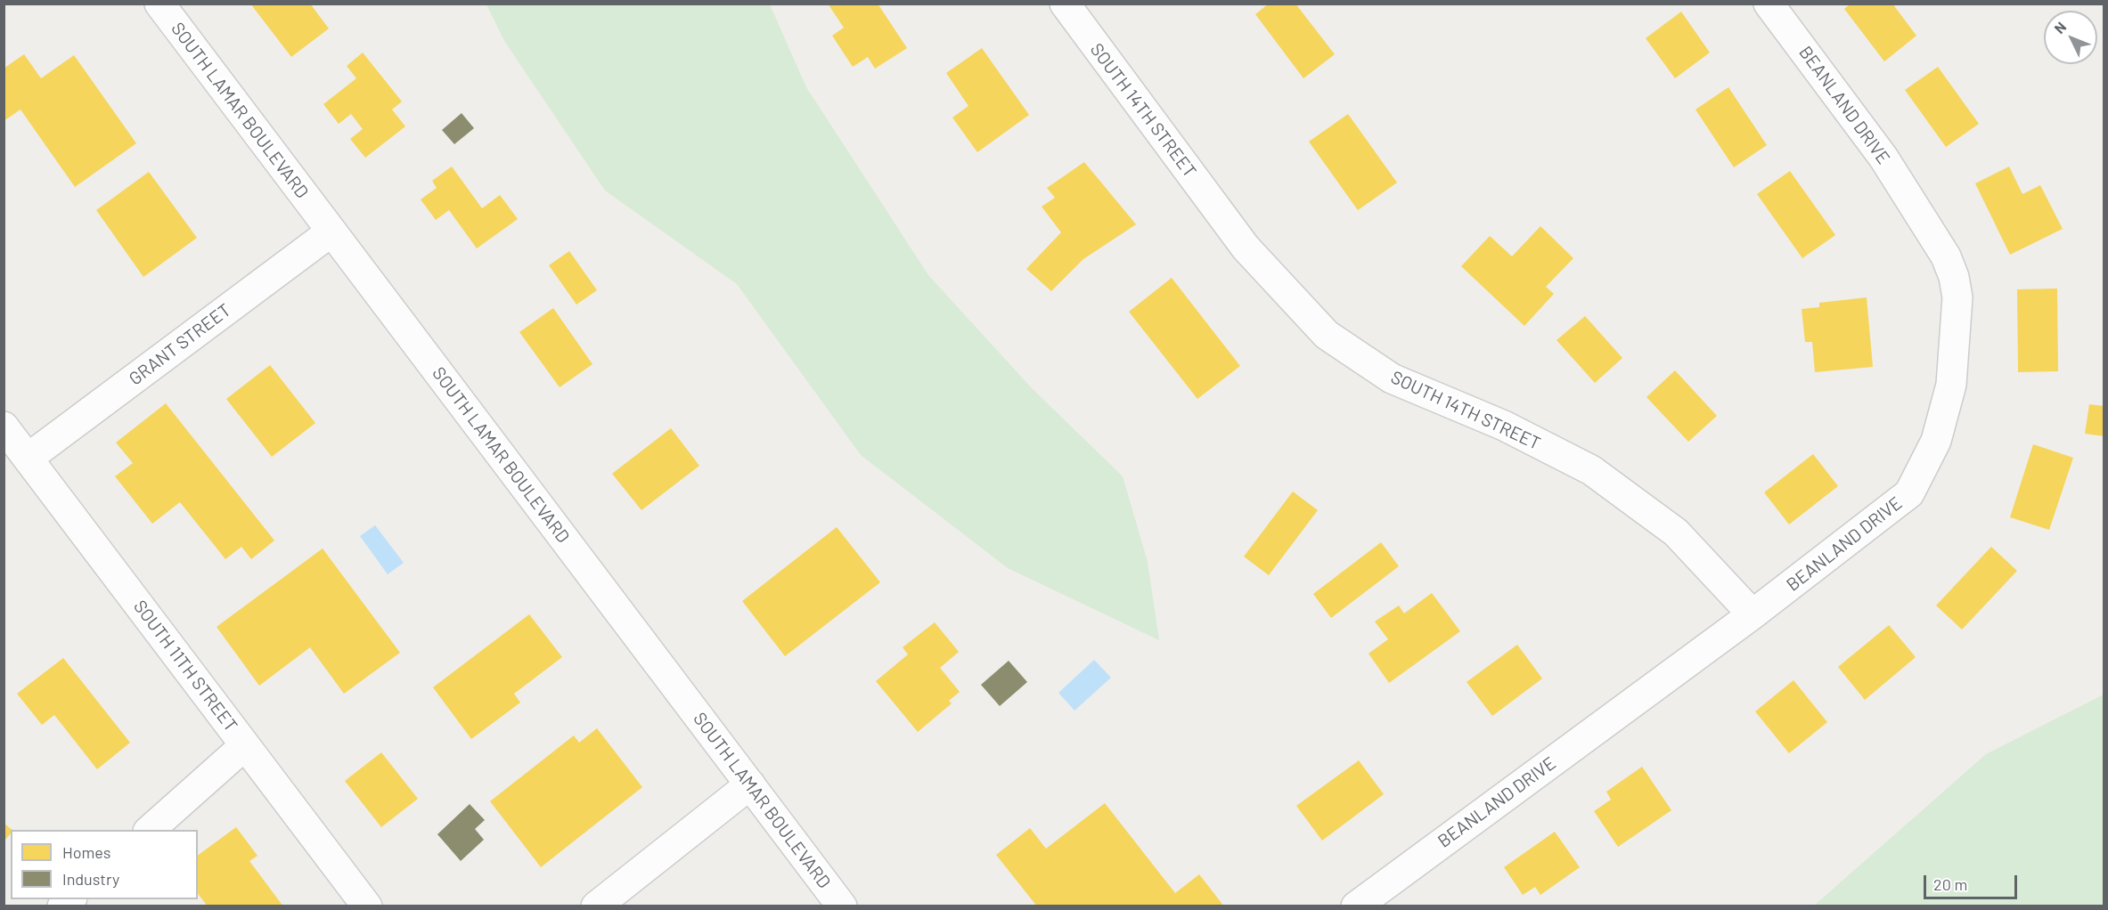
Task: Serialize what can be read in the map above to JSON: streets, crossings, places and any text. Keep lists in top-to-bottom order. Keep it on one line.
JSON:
{"streets":{"street":["BEANLAND DRIVE","SOUTH LAMAR BOULEVARD","SOUTH 14TH STREET","GRANT STREET","SOUTH 11TH STREET"]},"crossings":[["BEANLAND DRIVE","SOUTH 14TH STREET"],["SOUTH LAMAR BOULEVARD","GRANT STREET"],["GRANT STREET","SOUTH 11TH STREET"]],"legend":["Homes","Industry"],"scale_bar":"20 m","north":"top left"}
